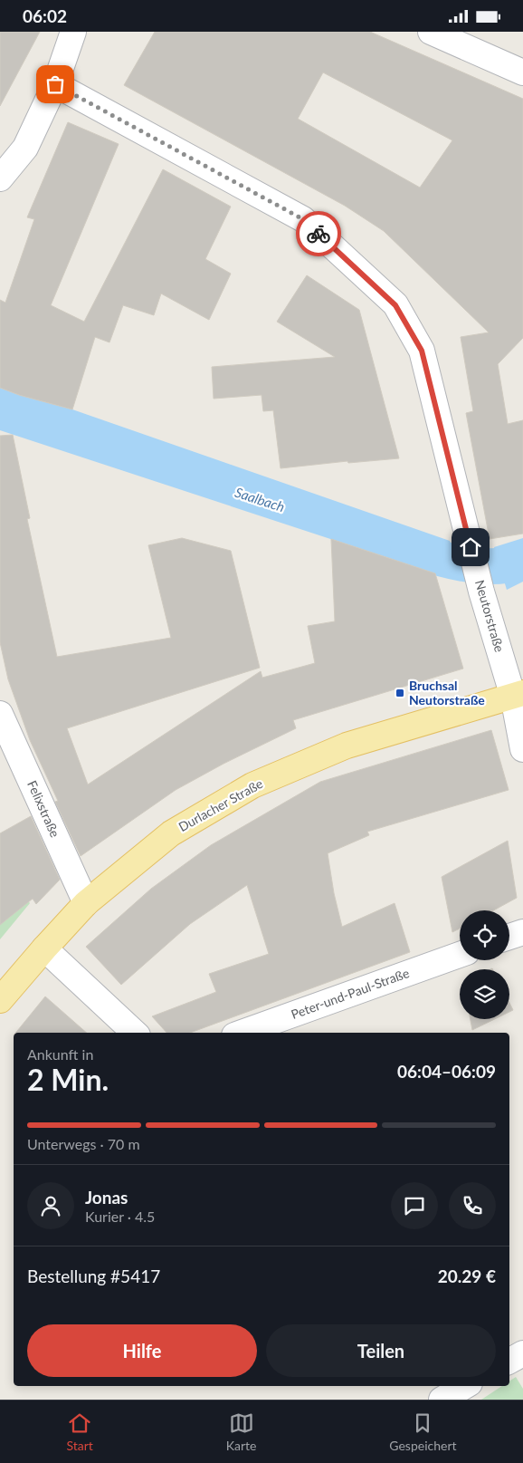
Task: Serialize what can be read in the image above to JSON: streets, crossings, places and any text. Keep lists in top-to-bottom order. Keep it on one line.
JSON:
{"streets":{"main road":["Durlacher Straße"],"street":["Neutorstraße","Felixstraße","Peter-und-Paul-Straße"]},"crossings":[["Neutorstraße","Durlacher Straße"],["Durlacher Straße","Felixstraße"]],"water":["Saalbach"],"places":{"transit":["Bruchsal Neutorstraße"]},"page":{"status":"06:02","heading":["2 Min.","Ankunft in","06:04–06:09"],"panel":["Jonas","Kurier · 4.5","Bestellung #5417","20.29 €"],"bar":"Unterwegs · 70 m","buttons":["Hilfe","Teilen"],"tabs":["Start","Karte","Gespeichert"]}}
